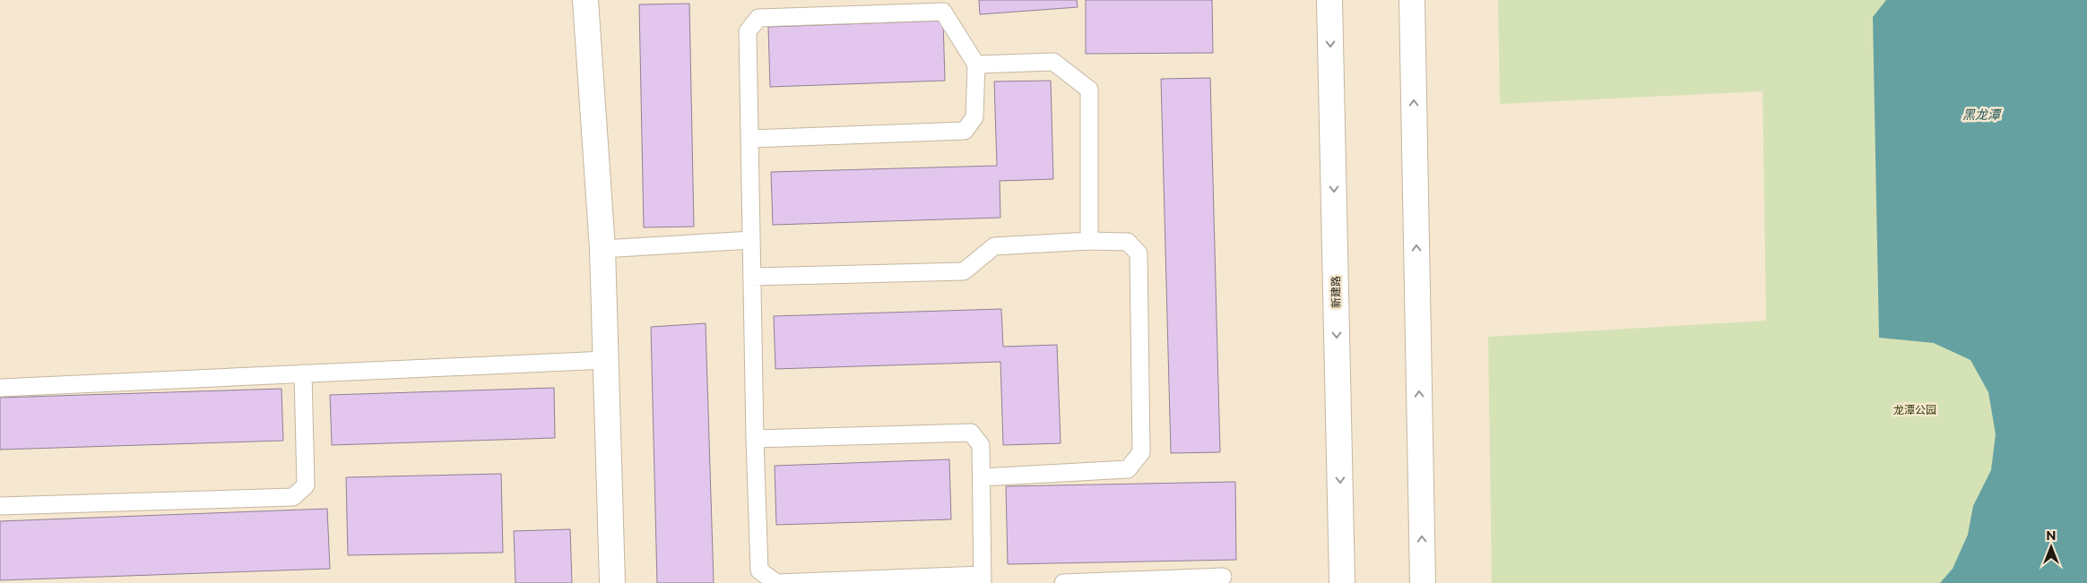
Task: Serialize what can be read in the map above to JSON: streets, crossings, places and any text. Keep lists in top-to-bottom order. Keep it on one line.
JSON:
{"streets":{"main road":["新建路"]},"water":["黑龙潭"],"parks":["龙潭公园"],"north":"top"}
